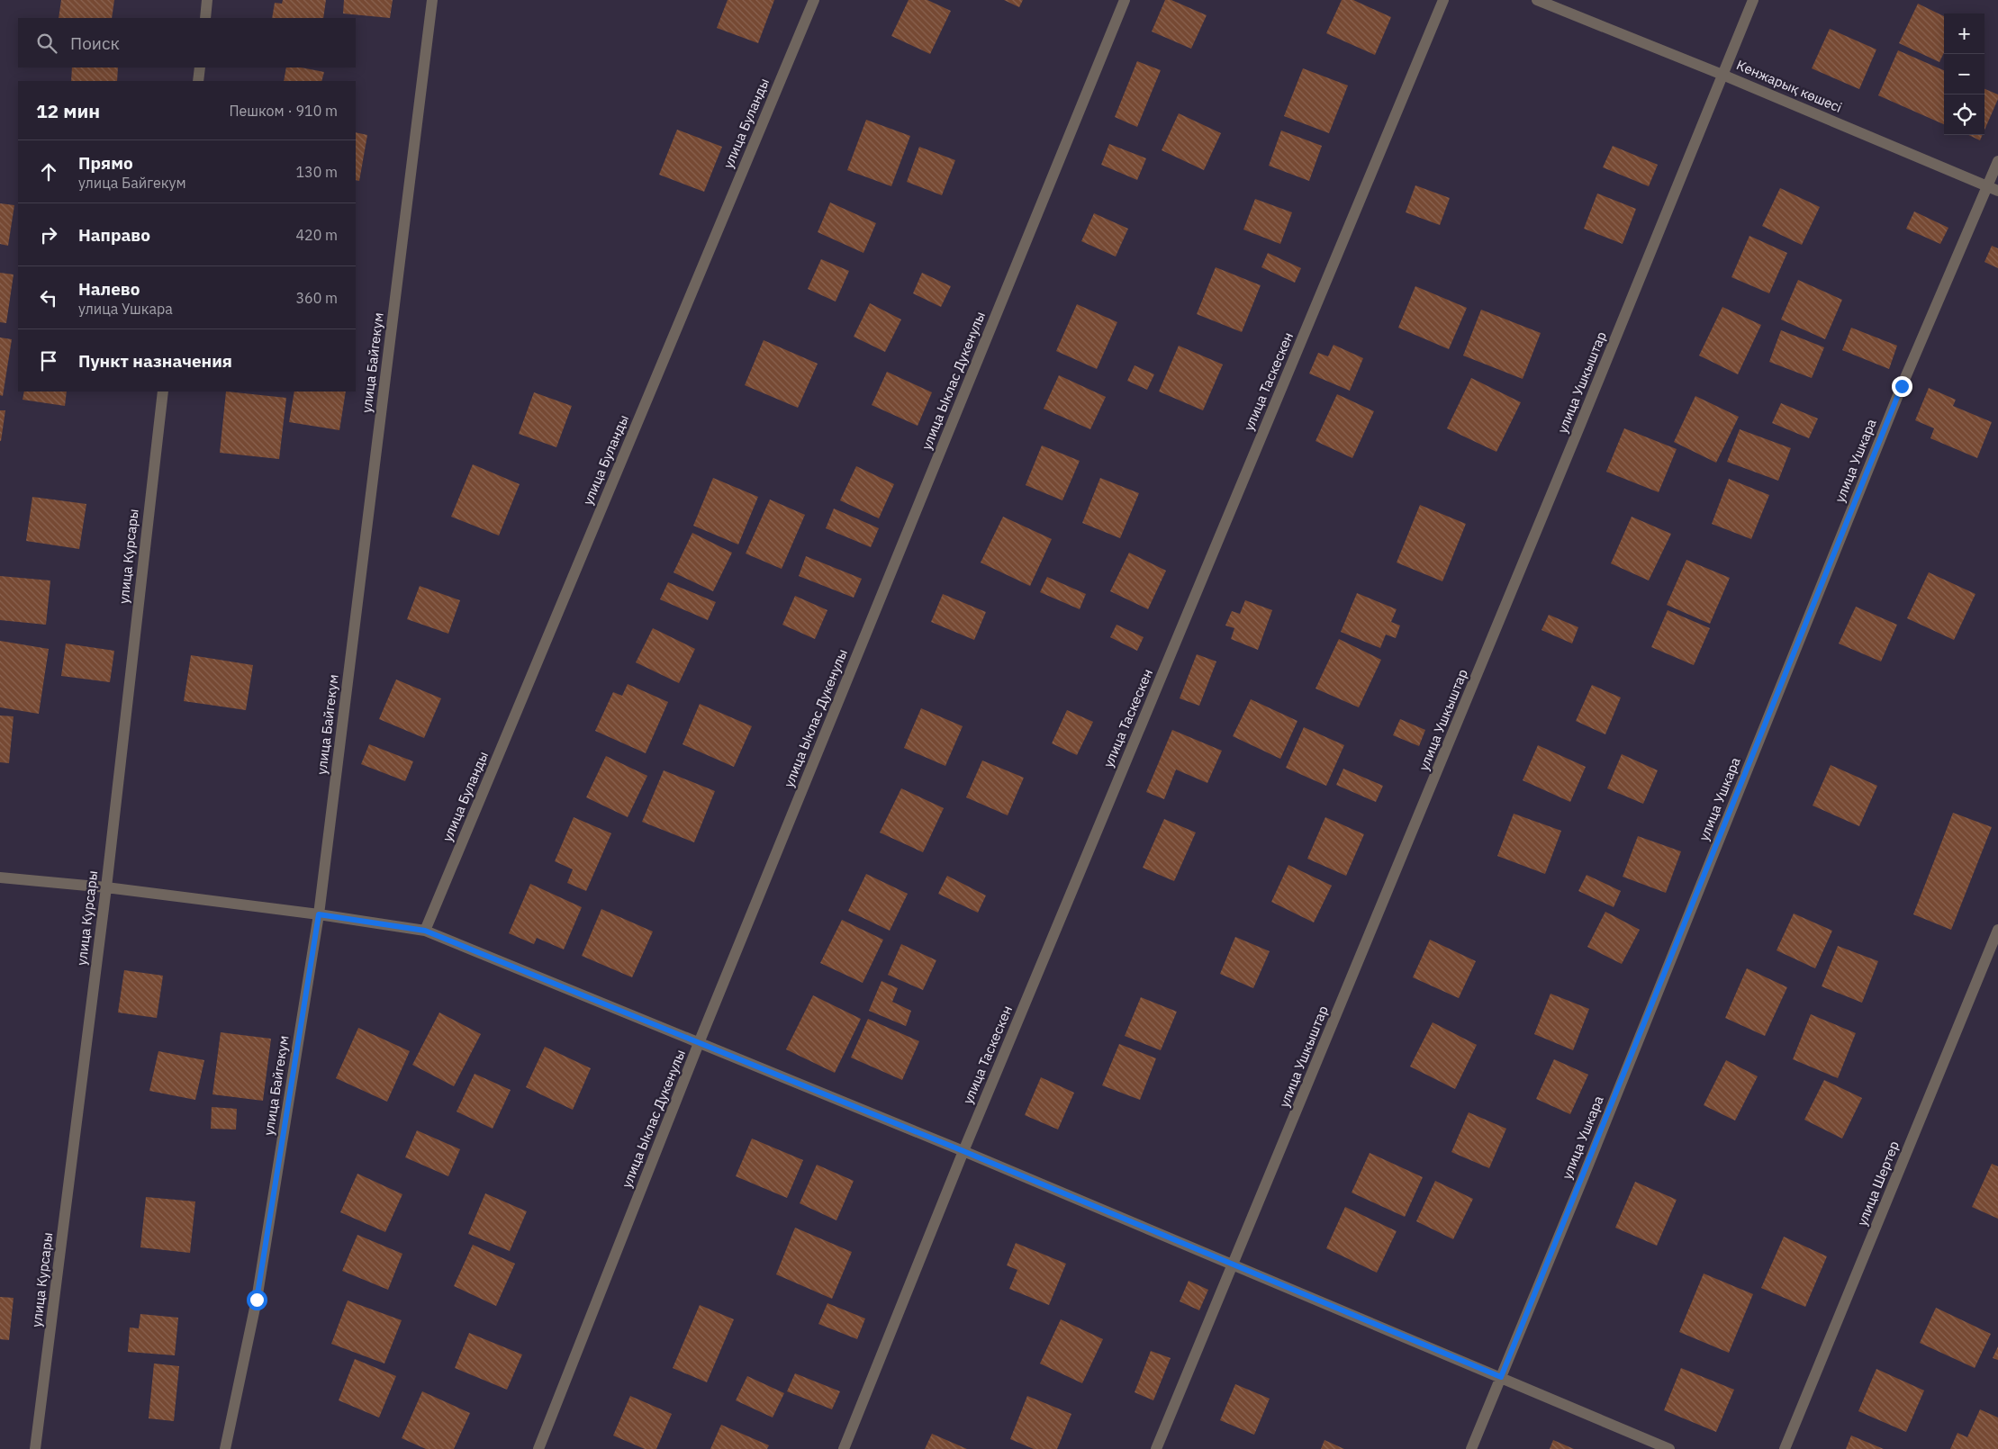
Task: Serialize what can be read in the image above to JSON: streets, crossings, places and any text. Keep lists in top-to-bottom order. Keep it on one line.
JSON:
{"streets":{"street":["Кенжарық көшесі","улица Буланды","улица Байгекум","улица Ыклас Дукенулы","улица Таскескен","улица Ушкыштар","улица Ушкара","улица Курсары","улица Шертер"]},"crossings":[["Кенжарық көшесі","улица Ушкыштар"],["Кенжарық көшесі","улица Ушкара"]],"page":{"map_buttons":["+","−"],"search":"Поиск","heading":["12 мин","Пешком · 910 m"],"list":[["Прямо","улица Байгекум","130 m"],["Направо","420 m"],["Налево","улица Ушкара","360 m"],"Пункт назначения"]}}
